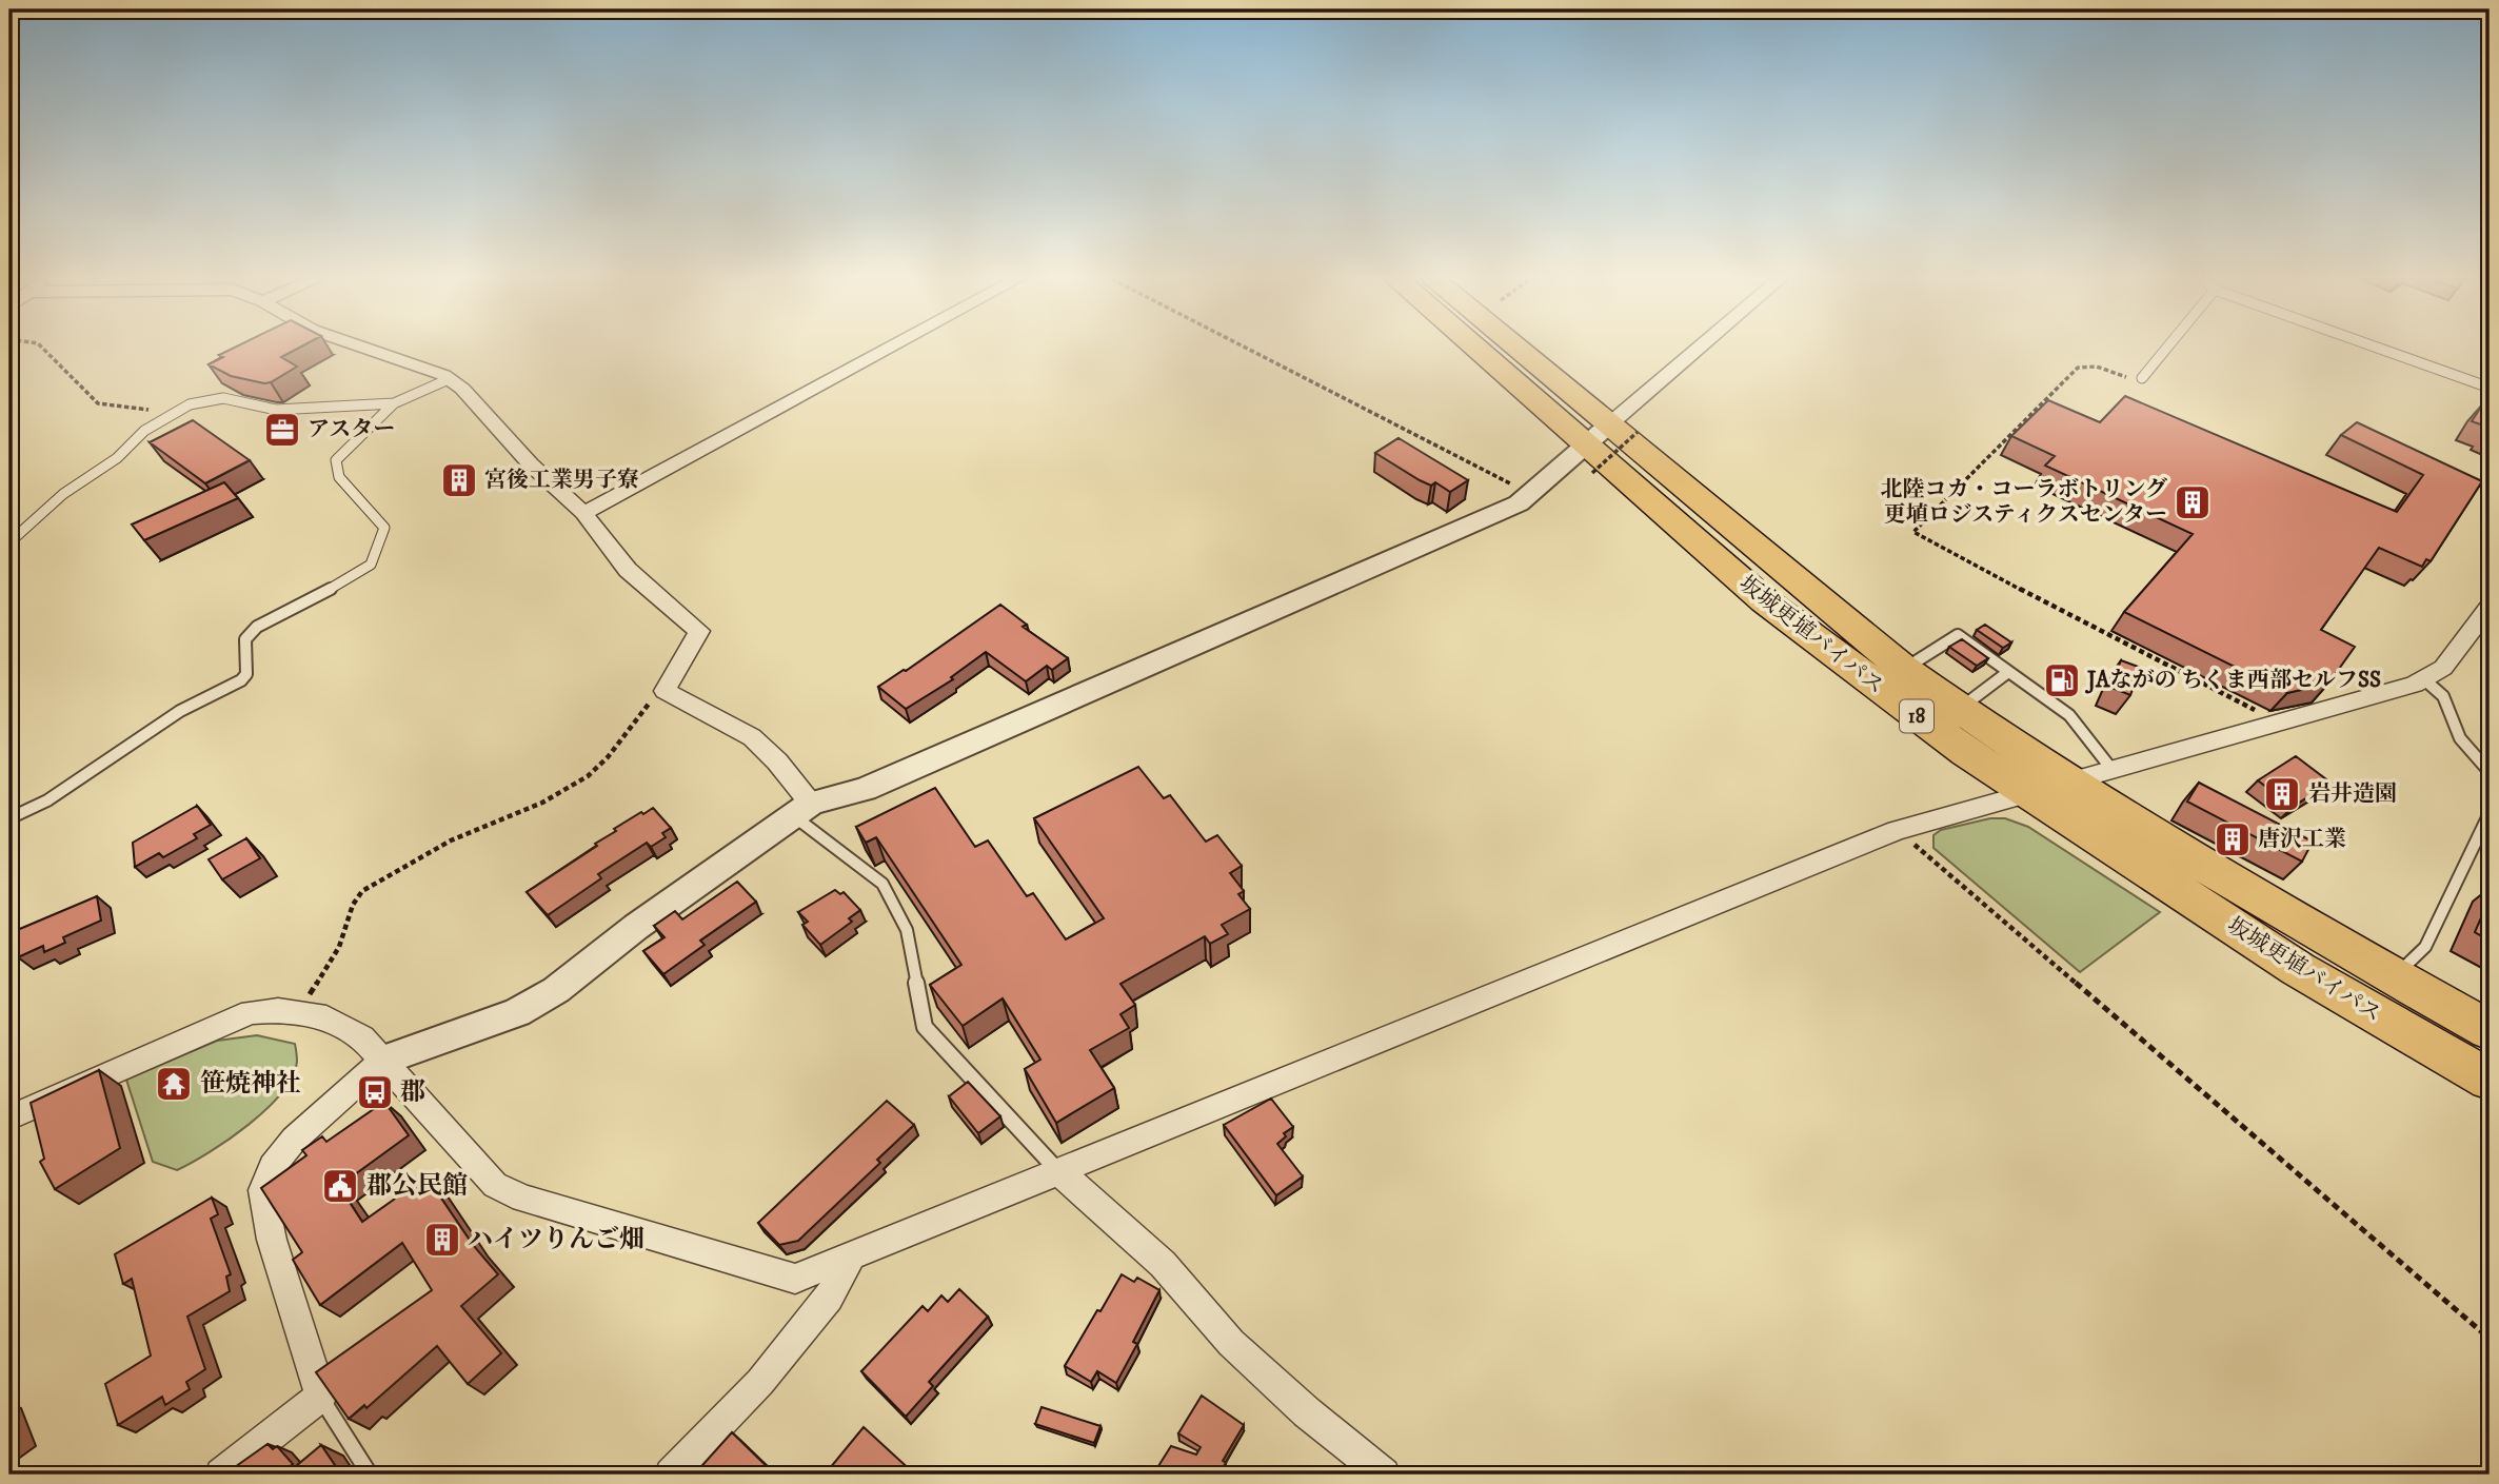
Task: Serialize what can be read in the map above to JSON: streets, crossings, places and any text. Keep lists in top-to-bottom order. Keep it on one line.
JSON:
{"streets":{"highway":["坂城更埴バイパス","18"]},"places":{"office":["アスター"],"building":["宮後工業男子寮","北陸コカ・コーラボトリング 更埴ロジスティクスセンター","岩井造園","唐沢工業","ハイツりんご畑"],"fuel station":["JAながの ちくま西部セルフSS"],"temple":["笹焼神社"],"bus stop":["郡"],"public building":["郡公民館"]}}
